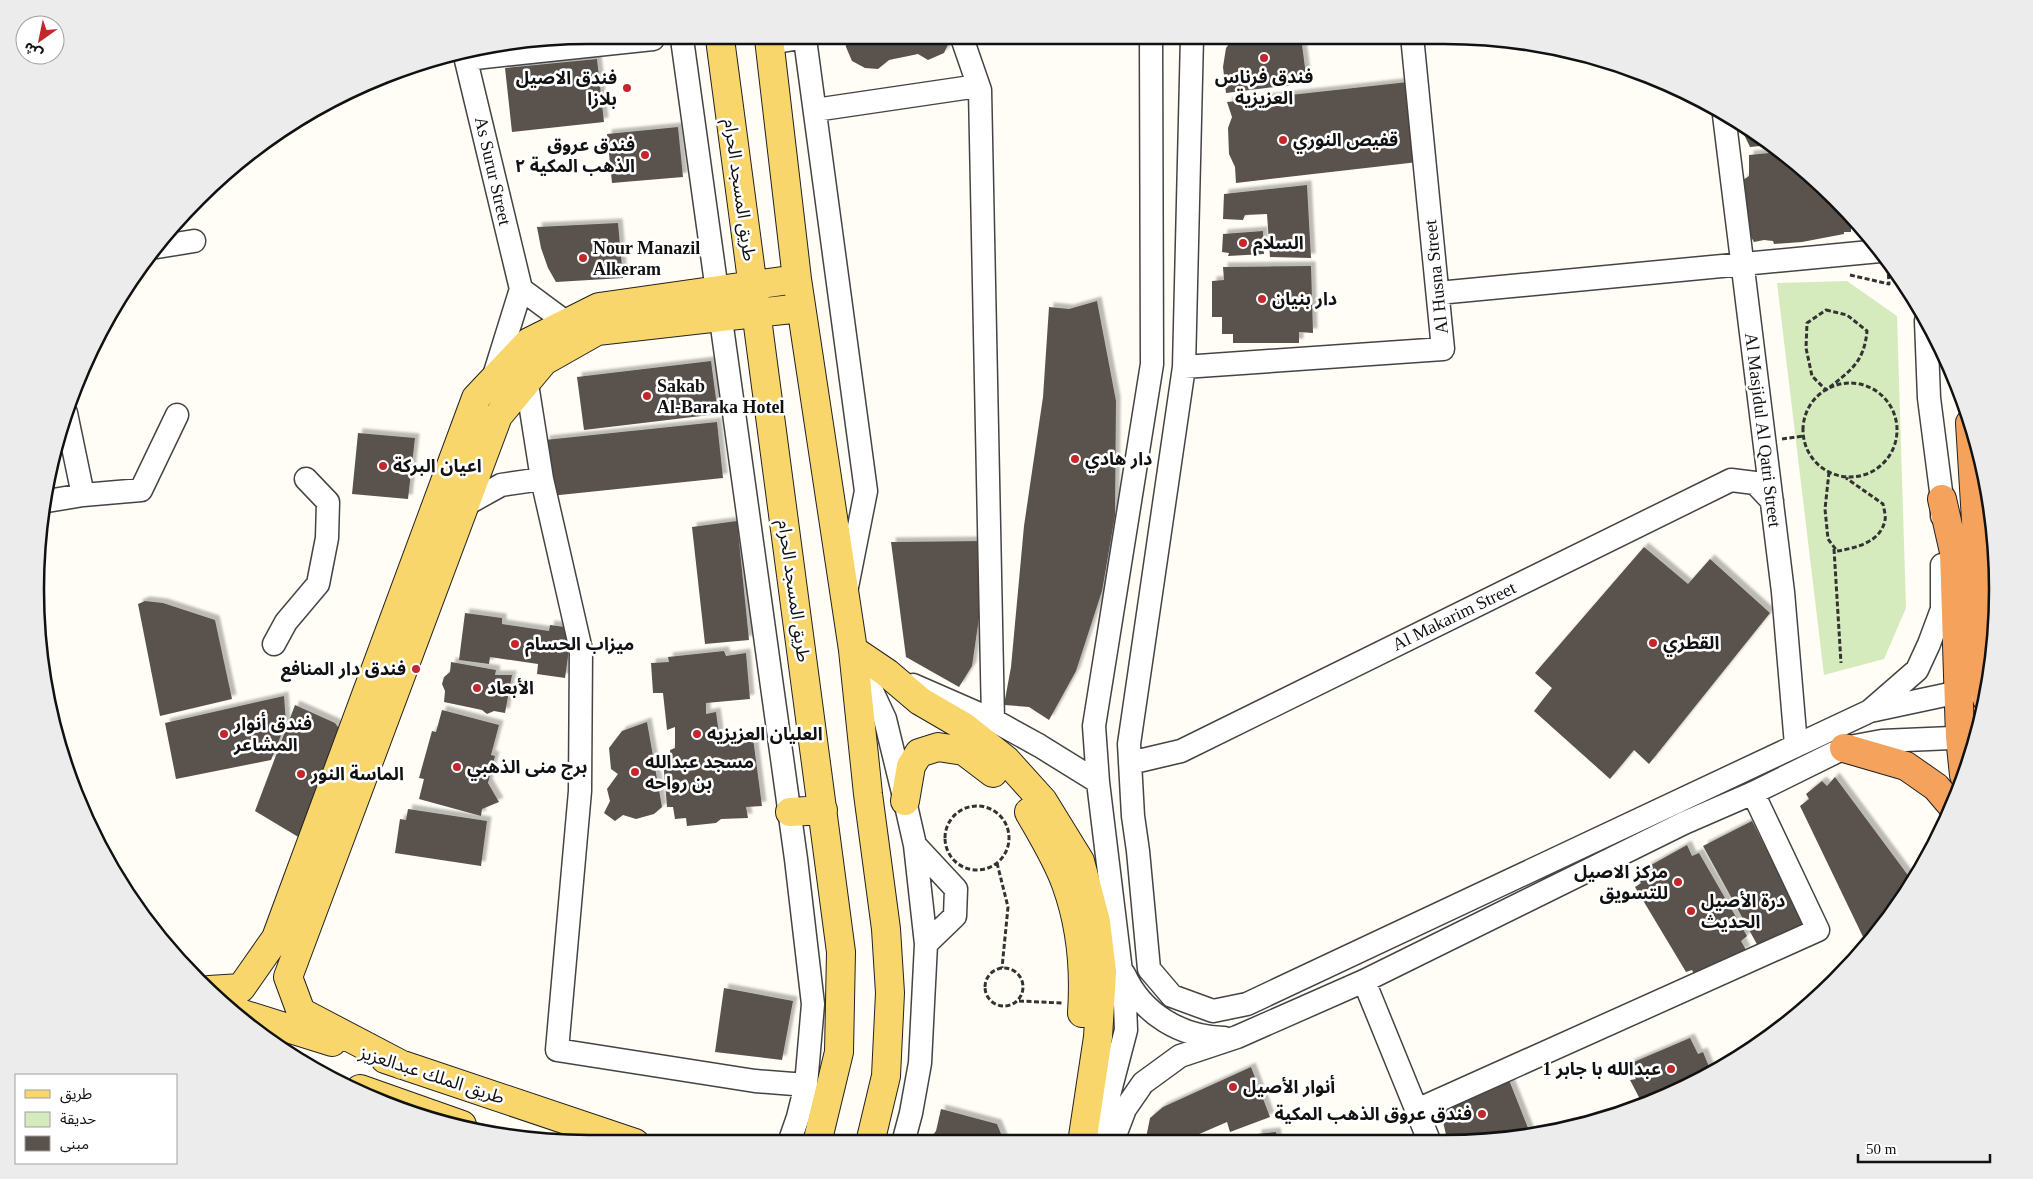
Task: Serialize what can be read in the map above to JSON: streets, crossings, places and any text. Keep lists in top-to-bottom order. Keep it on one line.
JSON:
{"streets":{"main road":["طريق المسجد الحرام","طريق الملك عبدالعزيز"],"street":["As Surur Street","Al Husna Street","Al Masjidul Al Qatri Street","Al Makarim Street"]},"crossings":[["Al Masjidul Al Qatri Street","Al Makarim Street"]],"places":["فندق فرناس العزيزية","فندق الاصيل بلازا","قفيص النوري","فندق عروق الذهب المكية ٢","السلام","Nour Manazil Alkeram","دار بنيان","Sakab Al-Baraka Hotel","دار هادي","اعيان البركة","القطري","ميزاب الحسام","فندق دار المنافع","الأبعاد","فندق أنوار المشاعر","العليان العزيزيه","برج منى الذهبي","مسجد عبدالله بن رواحه","الماسة النور","مركز الاصيل للتسويق","درة الأصيل الحديث","عبدالله با جابر 1","أنوار الأصيل","فندق عروق الذهب المكية"],"legend":["طريق","حديقة","مبنى"],"scale_bar":"50 m","north":"bottom left"}
